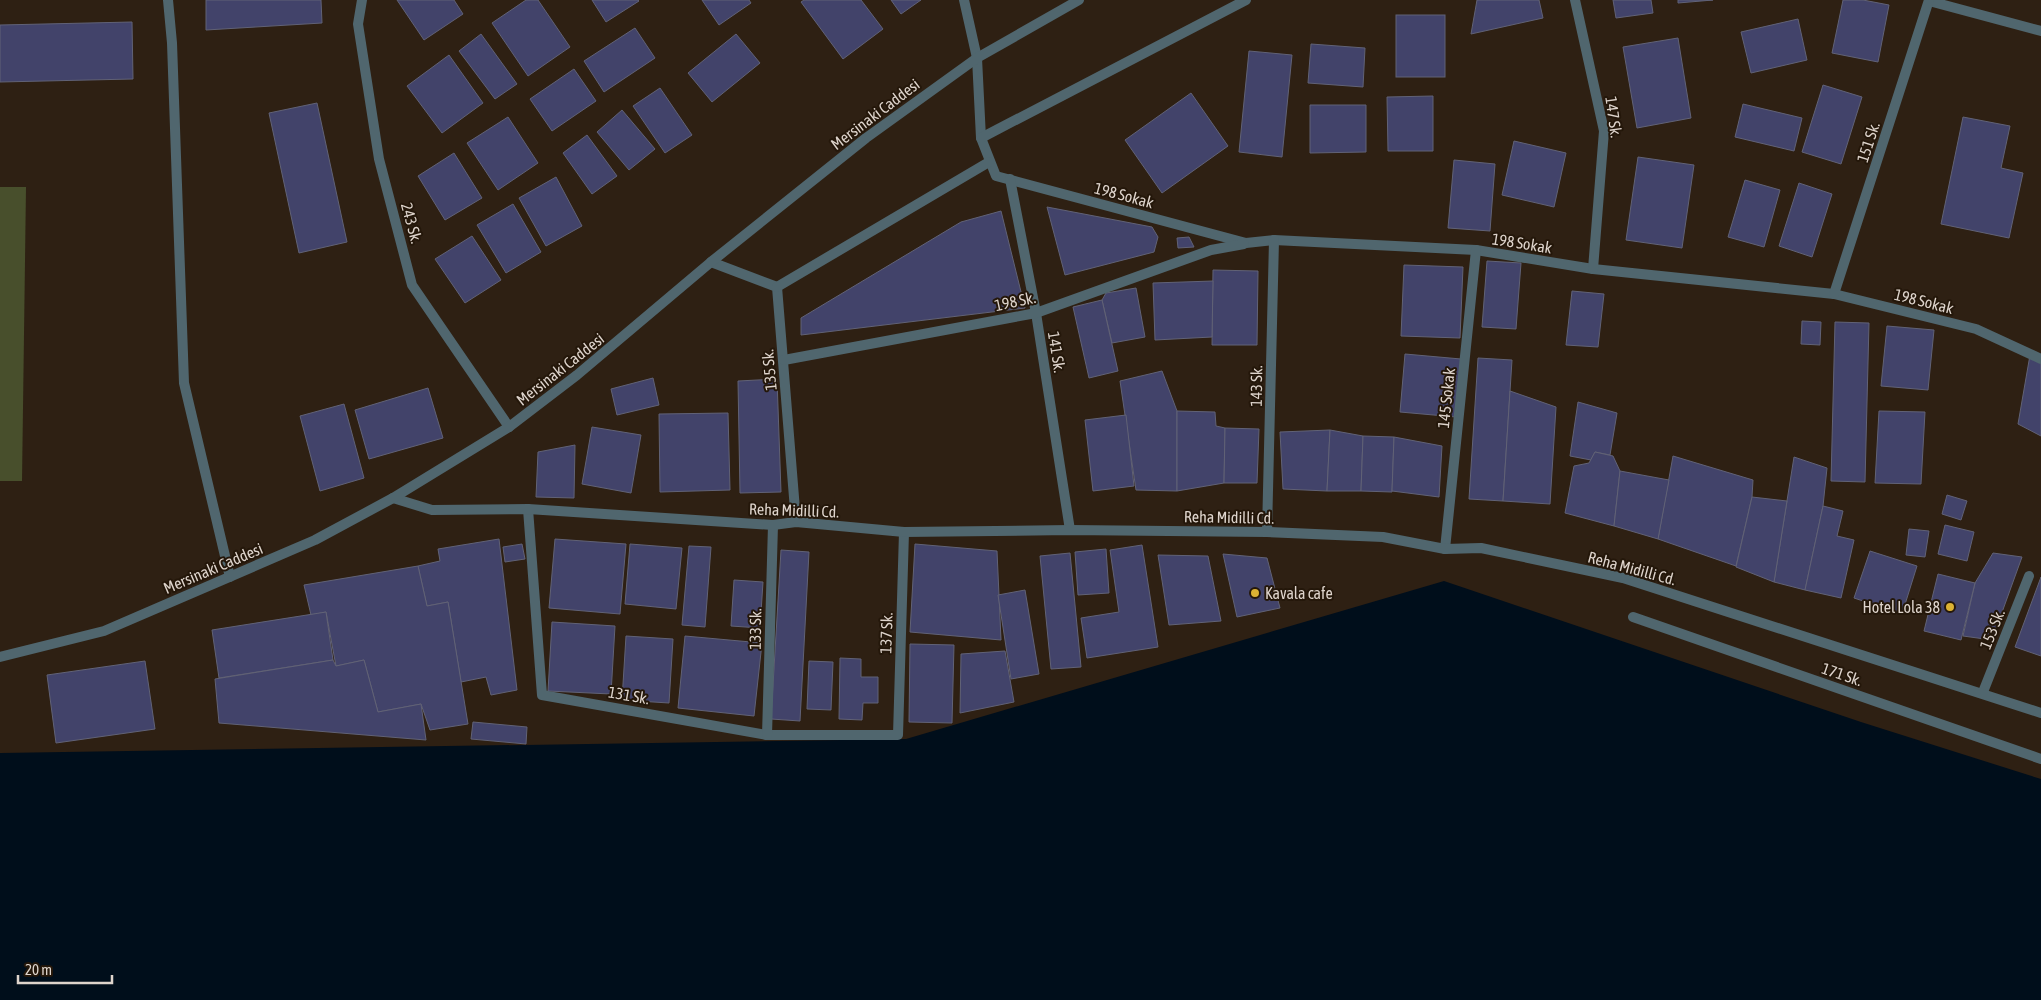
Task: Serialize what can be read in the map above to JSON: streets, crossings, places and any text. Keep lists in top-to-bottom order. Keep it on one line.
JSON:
{"streets":{"street":["Mersinaki Caddesi","147 Sk.","151 Sk.","198 Sokak","243 Sk.","198 Sk.","141 Sk.","135 Sk.","143 Sk.","145 Sokak","Reha Midilli Cd.","133 Sk.","153 Sk.","137 Sk.","171 Sk.","131 Sk."]},"crossings":[["Mersinaki Caddesi","243 Sk."],["Mersinaki Caddesi","Reha Midilli Cd."],["147 Sk.","198 Sokak"],["151 Sk.","198 Sokak"],["198 Sokak","198 Sk."],["198 Sokak","141 Sk."],["198 Sokak","143 Sk."],["198 Sokak","145 Sokak"],["198 Sk.","141 Sk."],["198 Sk.","135 Sk."],["141 Sk.","Reha Midilli Cd."],["135 Sk.","Reha Midilli Cd."],["143 Sk.","Reha Midilli Cd."],["145 Sokak","Reha Midilli Cd."],["Reha Midilli Cd.","133 Sk."],["Reha Midilli Cd.","153 Sk."],["Reha Midilli Cd.","137 Sk."],["Reha Midilli Cd.","131 Sk."],["133 Sk.","131 Sk."],["137 Sk.","131 Sk."]],"places":["Kavala cafe","Hotel Lola 38"],"scale_bar":"20 m"}
